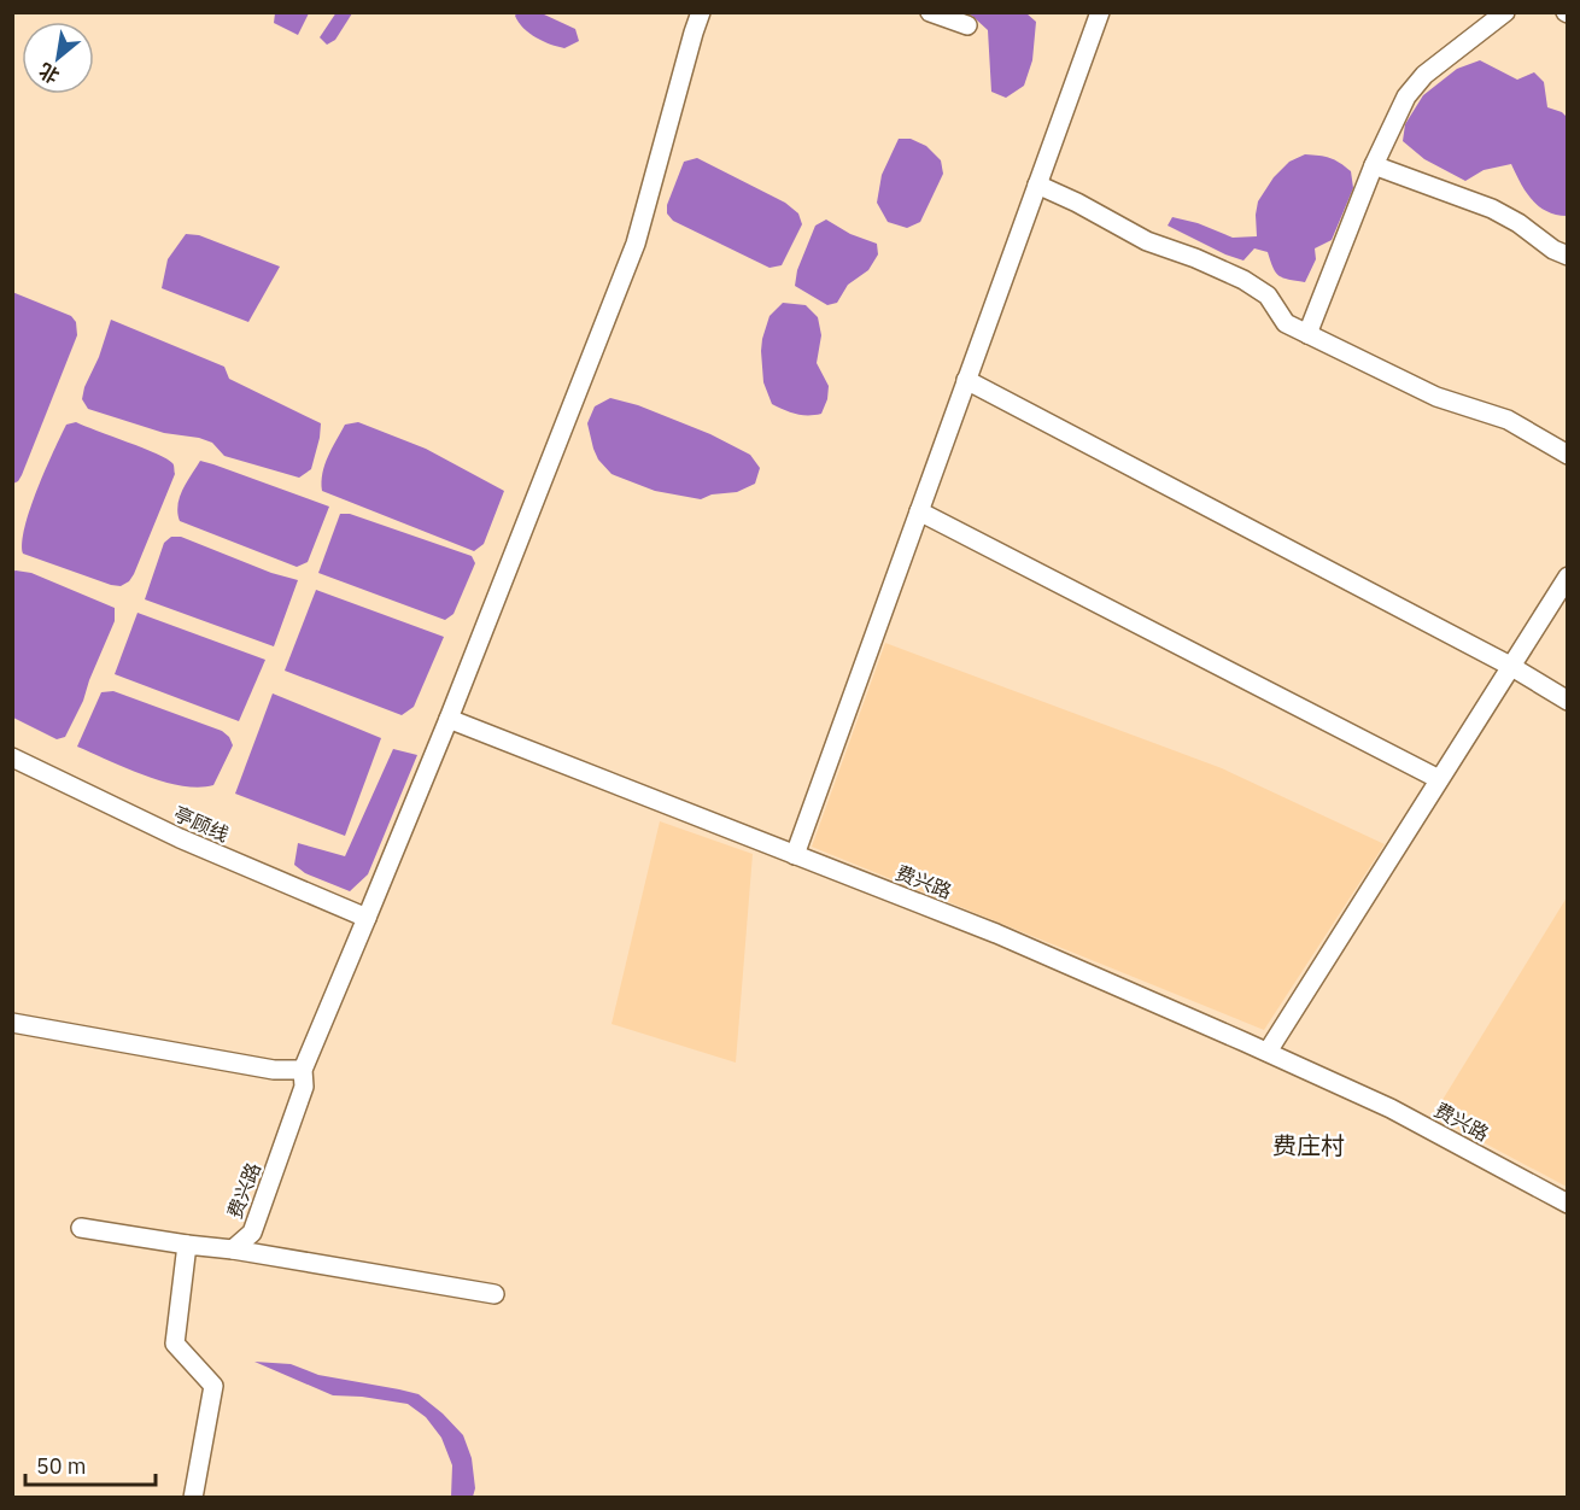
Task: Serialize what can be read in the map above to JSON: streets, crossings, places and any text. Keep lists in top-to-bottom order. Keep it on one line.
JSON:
{"streets":{"street":["亭顾线","费兴路"]},"crossings":[["亭顾线","费兴路"]],"districts":["费庄村"],"scale_bar":"50 m","north":"bottom left"}
